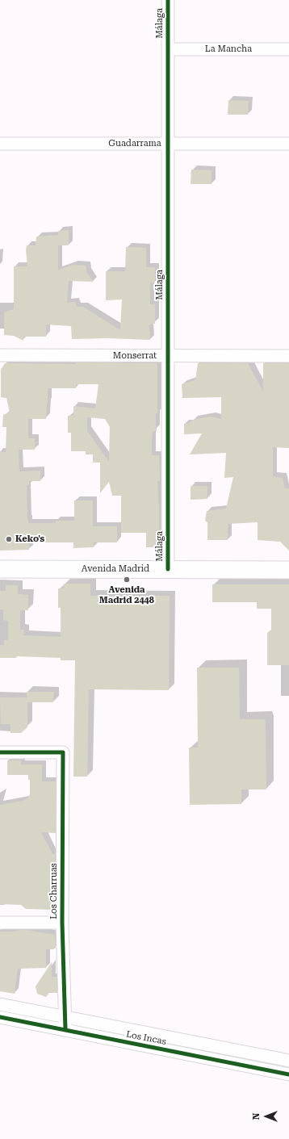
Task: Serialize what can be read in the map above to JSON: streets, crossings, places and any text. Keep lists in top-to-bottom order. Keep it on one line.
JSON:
{"streets":{"main road":["Avenida Madrid"],"street":["Málaga","La Mancha","Guadarrama","Monserrat","Los Charruas","Los Incas"]},"crossings":[["Málaga","La Mancha"],["Málaga","Guadarrama"],["Málaga","Monserrat"],["Málaga","Avenida Madrid"],["Los Charruas","Los Incas"]],"places":["Keko's","Avenida Madrid 2448"],"north":"left"}
